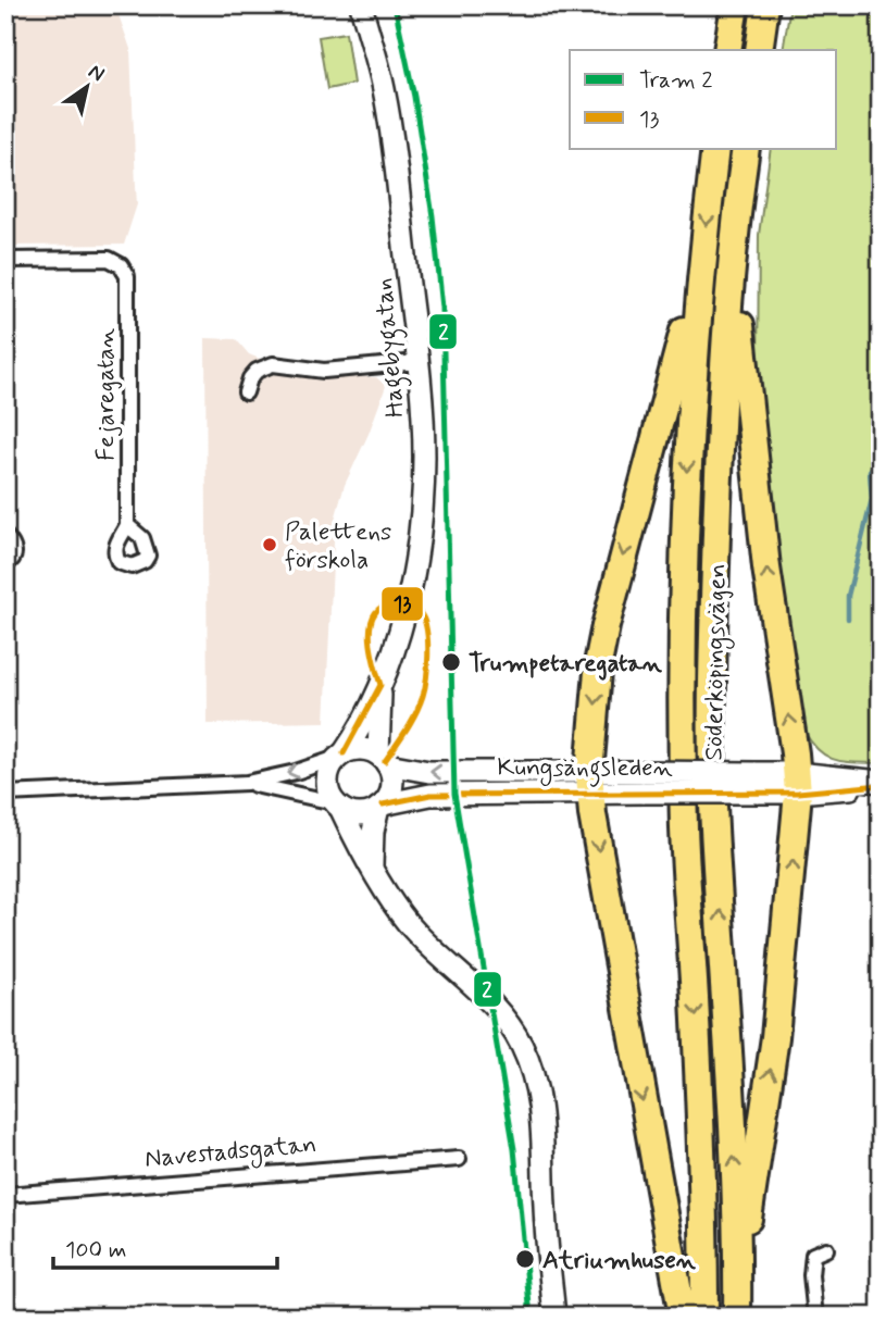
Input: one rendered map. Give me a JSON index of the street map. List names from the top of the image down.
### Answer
{
  "streets": {
    "highway": ["Söderköpingsvägen"],
    "street": [
      "Hagebygatan",
      "Fejaregatan",
      "Kungsängsleden",
      "Navestadsgatan"
    ]
  },
  "crossings": [
    ["Hagebygatan", "Kungsängsleden"]
  ],
  "places": ["Palettens förskola", "Trumpetaregatan", "Atriumhusen"],
  "lines": ["tram line 2", "transit line 13"],
  "legend": ["Tram 2", "13"],
  "scale_bar": "100 m",
  "north": "top right"
}
